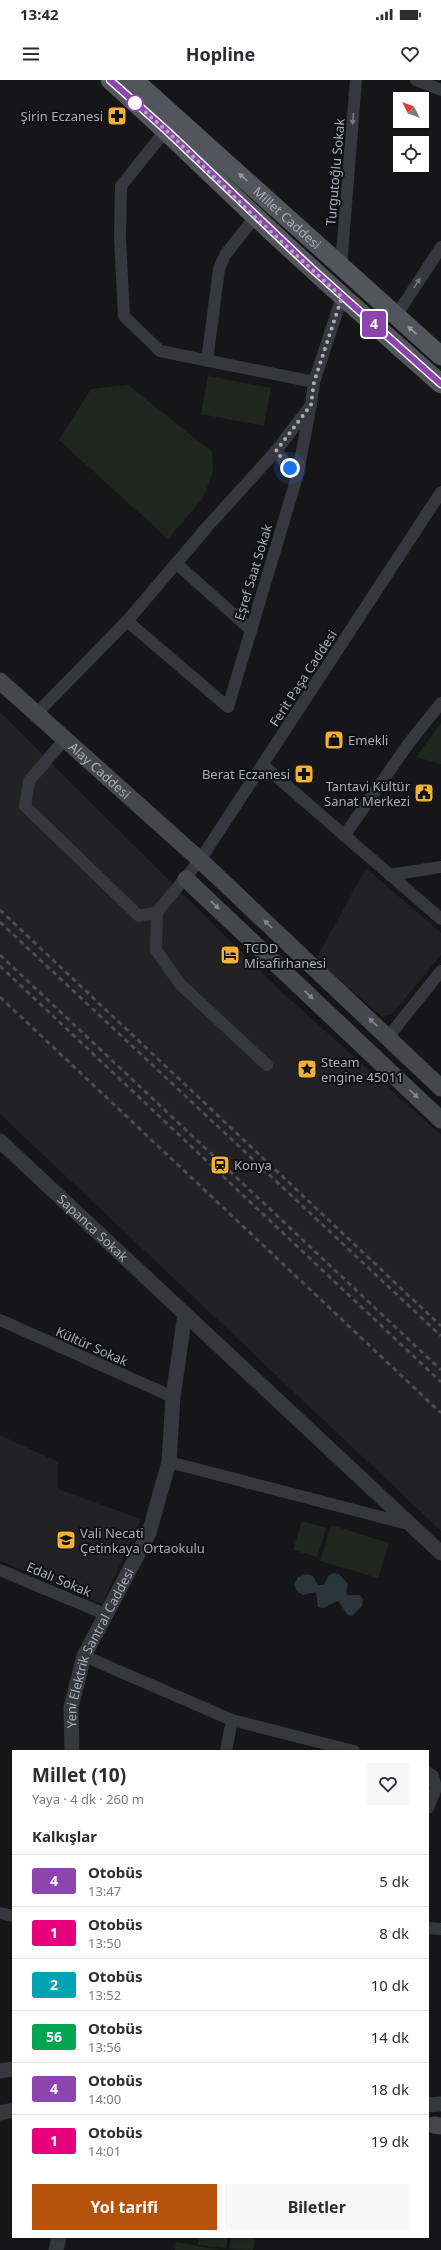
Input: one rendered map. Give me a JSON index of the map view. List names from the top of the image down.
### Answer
{
  "streets": {
    "main road": ["Millet Caddesi", "Alay Caddesi"],
    "street": [
      "Turgutoğlu Sokak",
      "Eşref Saat Sokak",
      "Ferit Paşa Caddesi",
      "Sapanca Sokak",
      "Kültür Sokak",
      "Edalı Sokak",
      "Yeni Elektrik Santral Caddesi"
    ]
  },
  "crossings": [
    ["Turgutoğlu Sokak", "Millet Caddesi"],
    ["Millet Caddesi", "Eşref Saat Sokak"],
    ["Ferit Paşa Caddesi", "Alay Caddesi"],
    ["Sapanca Sokak", "Yeni Elektrik Santral Caddesi"],
    ["Kültür Sokak", "Yeni Elektrik Santral Caddesi"],
    ["Edalı Sokak", "Yeni Elektrik Santral Caddesi"]
  ],
  "one_way": ["Turgutoğlu Sokak"],
  "places": {
    "pharmacy": ["Şirin Eczanesi", "Berat Eczanesi"],
    "shop": ["Emekli"],
    "public building": ["Tantavi Kültür Sanat Merkezi"],
    "hotel": ["TCDD Misafirhanesi"],
    "place": ["Steam engine 45011"],
    "station": ["Konya"],
    "school or university": ["Vali Necati Çetinkaya Ortaokulu"]
  },
  "lines": ["bus line 4"],
  "north": "top left",
  "page": {
    "status": "13:42",
    "header": "Hopline",
    "on_map": "4",
    "heading": [
      ["Millet (10)", "Yaya · 4 dk · 260 m"],
      "Kalkışlar"
    ],
    "list": [
      {
        "mark": "4",
        "name": "Otobüs",
        "note": "13:47",
        "value": "5 dk"
      },
      {
        "mark": "1",
        "name": "Otobüs",
        "note": "13:50",
        "value": "8 dk"
      },
      {
        "mark": "2",
        "name": "Otobüs",
        "note": "13:52",
        "value": "10 dk"
      },
      {
        "mark": "56",
        "name": "Otobüs",
        "note": "13:56",
        "value": "14 dk"
      },
      {
        "mark": "4",
        "name": "Otobüs",
        "note": "14:00",
        "value": "18 dk"
      },
      {
        "mark": "1",
        "name": "Otobüs",
        "note": "14:01",
        "value": "19 dk"
      }
    ],
    "buttons": ["Yol tarifi", "Biletler"]
  }
}
